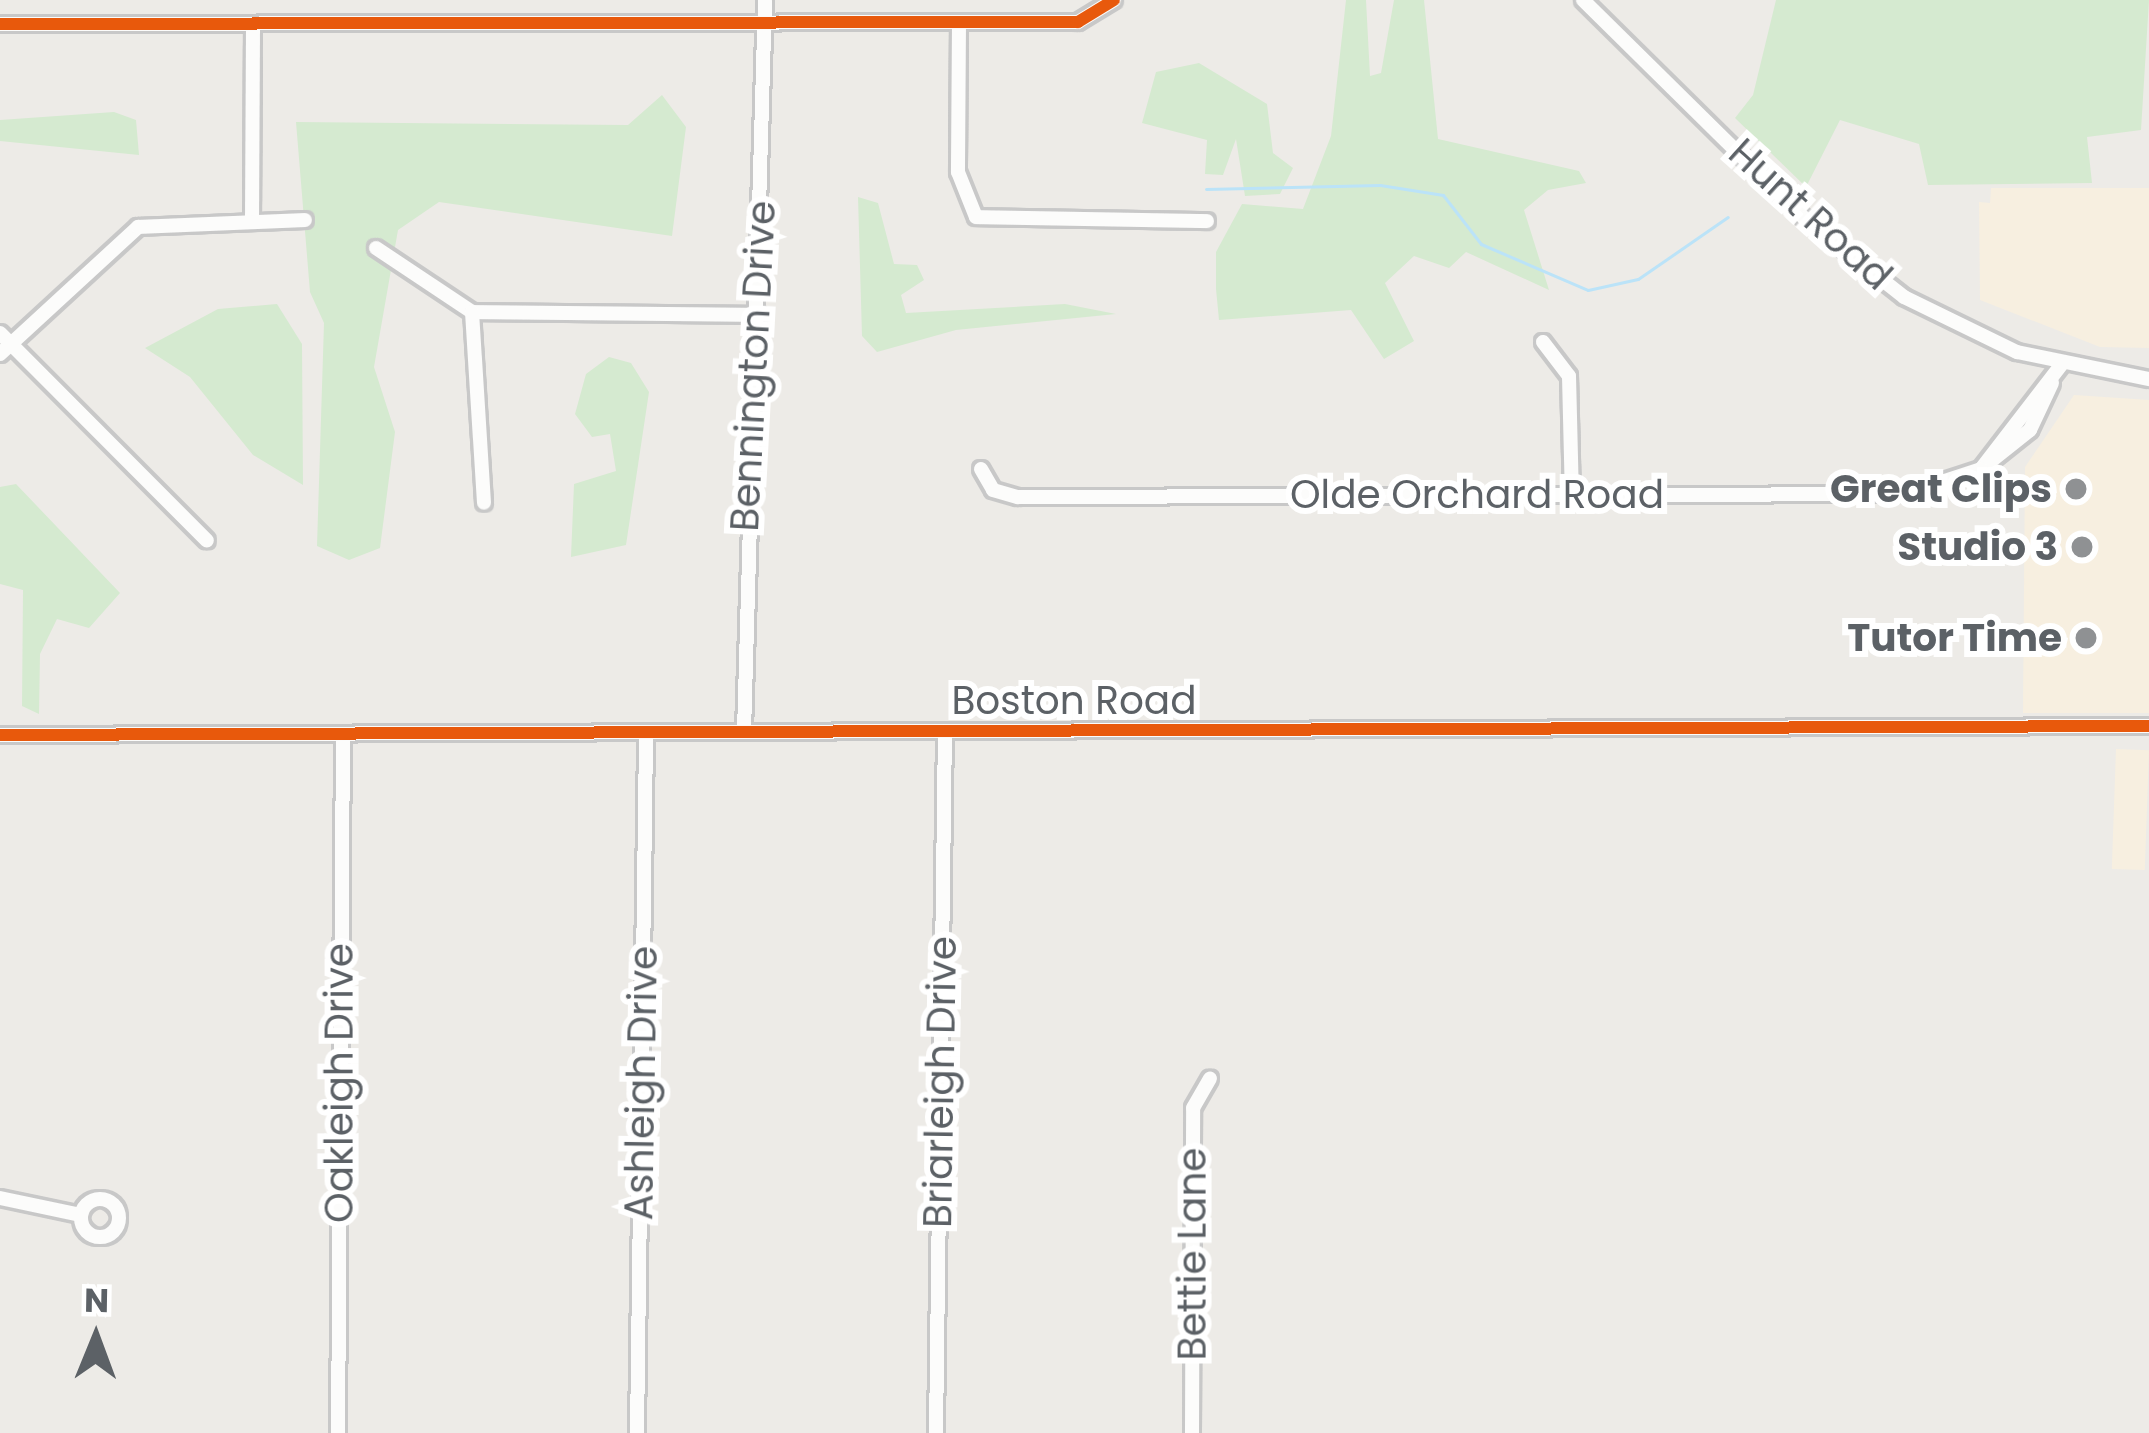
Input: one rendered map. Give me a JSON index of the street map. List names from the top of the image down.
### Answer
{
  "streets": {
    "street": [
      "Hunt Road",
      "Bennington Drive",
      "Olde Orchard Road",
      "Boston Road",
      "Briarleigh Drive",
      "Oakleigh Drive",
      "Ashleigh Drive",
      "Bettie Lane"
    ]
  },
  "crossings": [
    ["Hunt Road", "Olde Orchard Road"],
    ["Bennington Drive", "Boston Road"],
    ["Boston Road", "Briarleigh Drive"],
    ["Boston Road", "Oakleigh Drive"],
    ["Boston Road", "Ashleigh Drive"]
  ],
  "places": ["Great Clips", "Studio 3", "Tutor Time"],
  "north": "top"
}
